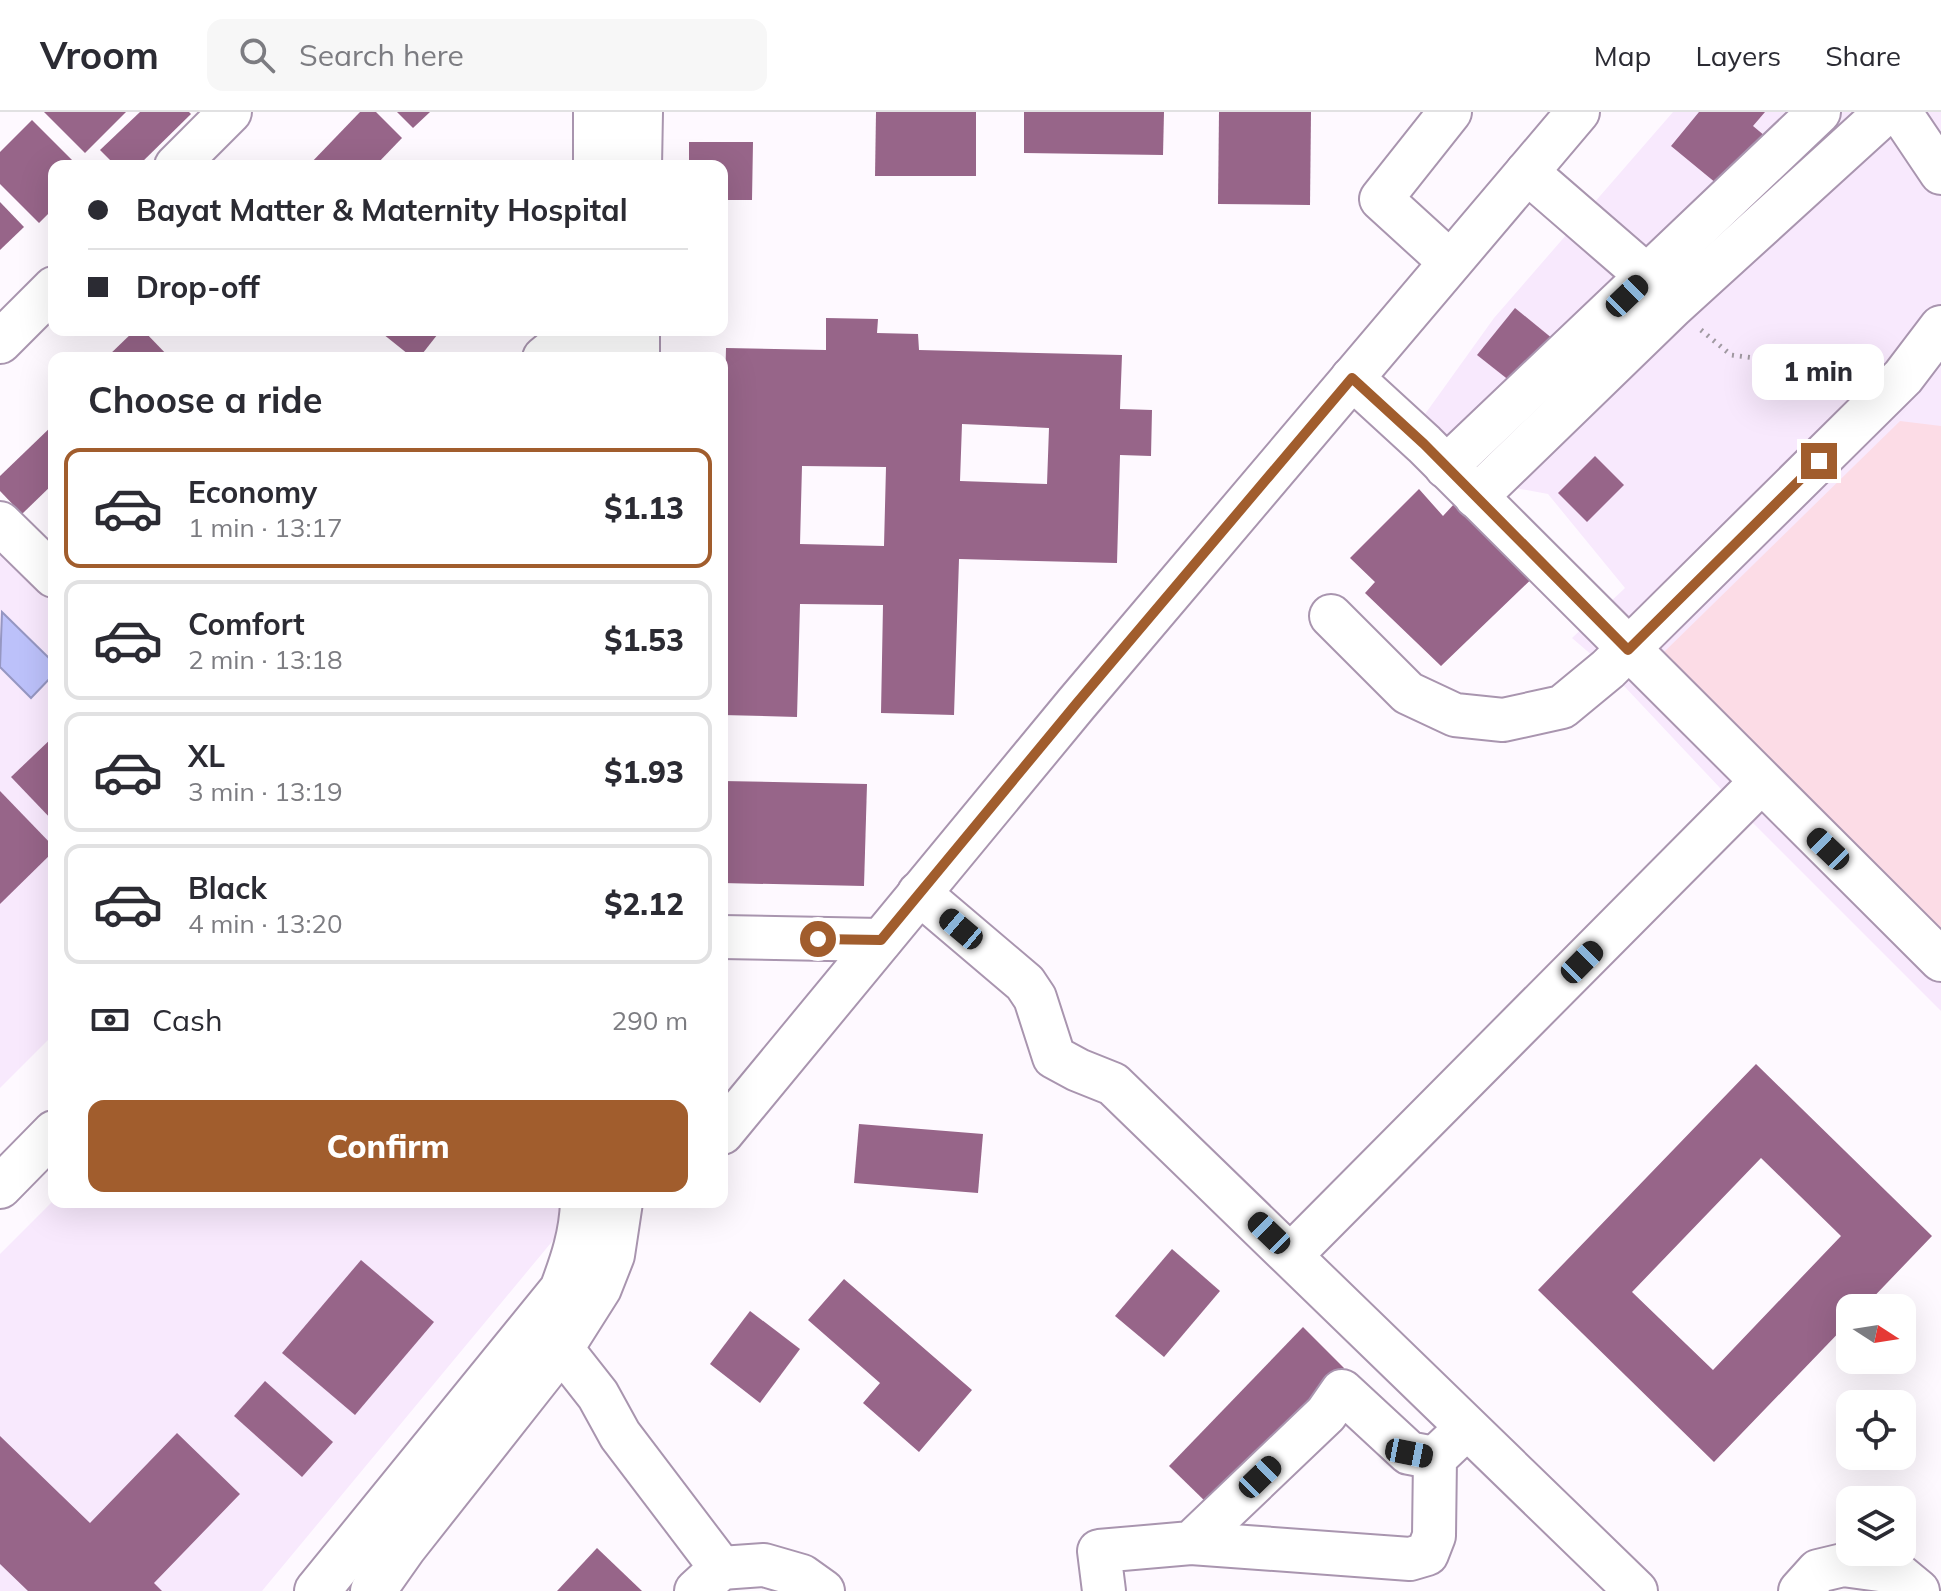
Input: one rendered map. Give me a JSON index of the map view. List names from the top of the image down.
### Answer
{
  "north": "right",
  "page": {
    "header": "Vroom",
    "search": "Search here",
    "nav": ["Map", "Layers", "Share"],
    "banner": ["Bayat Matter & Maternity Hospital", "Drop-off"],
    "bubble": "1 min",
    "heading": "Choose a ride",
    "list": [
      {
        "name": "Economy",
        "note": "1 min · 13:17",
        "value": "$1.13"
      },
      {
        "name": "Comfort",
        "note": "2 min · 13:18",
        "value": "$1.53"
      },
      {
        "name": "XL",
        "note": "3 min · 13:19",
        "value": "$1.93"
      },
      {
        "name": "Black",
        "note": "4 min · 13:20",
        "value": "$2.12"
      }
    ],
    "pay": ["Cash", "290 m"],
    "buttons": "Confirm"
  }
}
